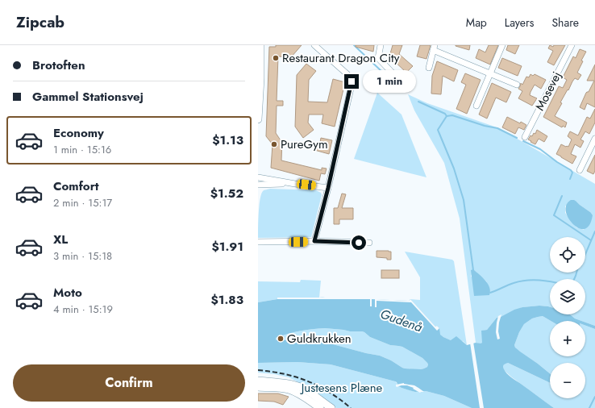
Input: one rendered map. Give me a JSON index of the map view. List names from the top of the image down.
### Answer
{
  "streets": {
    "street": ["Mosevej"]
  },
  "water": ["Gudenå"],
  "parks": ["Justesens Plæne"],
  "places": ["Restaurant Dragon City", "PureGym", "Guldkrukken"],
  "page": {
    "header": "Zipcab",
    "nav": ["Map", "Layers", "Share"],
    "banner": ["Brotoften", "Gammel Stationsvej"],
    "bubble": "1 min",
    "list": [
      {
        "name": "Economy",
        "note": "1 min · 15:16",
        "value": "$1.13"
      },
      {
        "name": "Comfort",
        "note": "2 min · 15:17",
        "value": "$1.52"
      },
      {
        "name": "XL",
        "note": "3 min · 15:18",
        "value": "$1.91"
      },
      {
        "name": "Moto",
        "note": "4 min · 15:19",
        "value": "$1.83"
      }
    ],
    "map_buttons": ["+", "−"],
    "buttons": "Confirm"
  }
}
